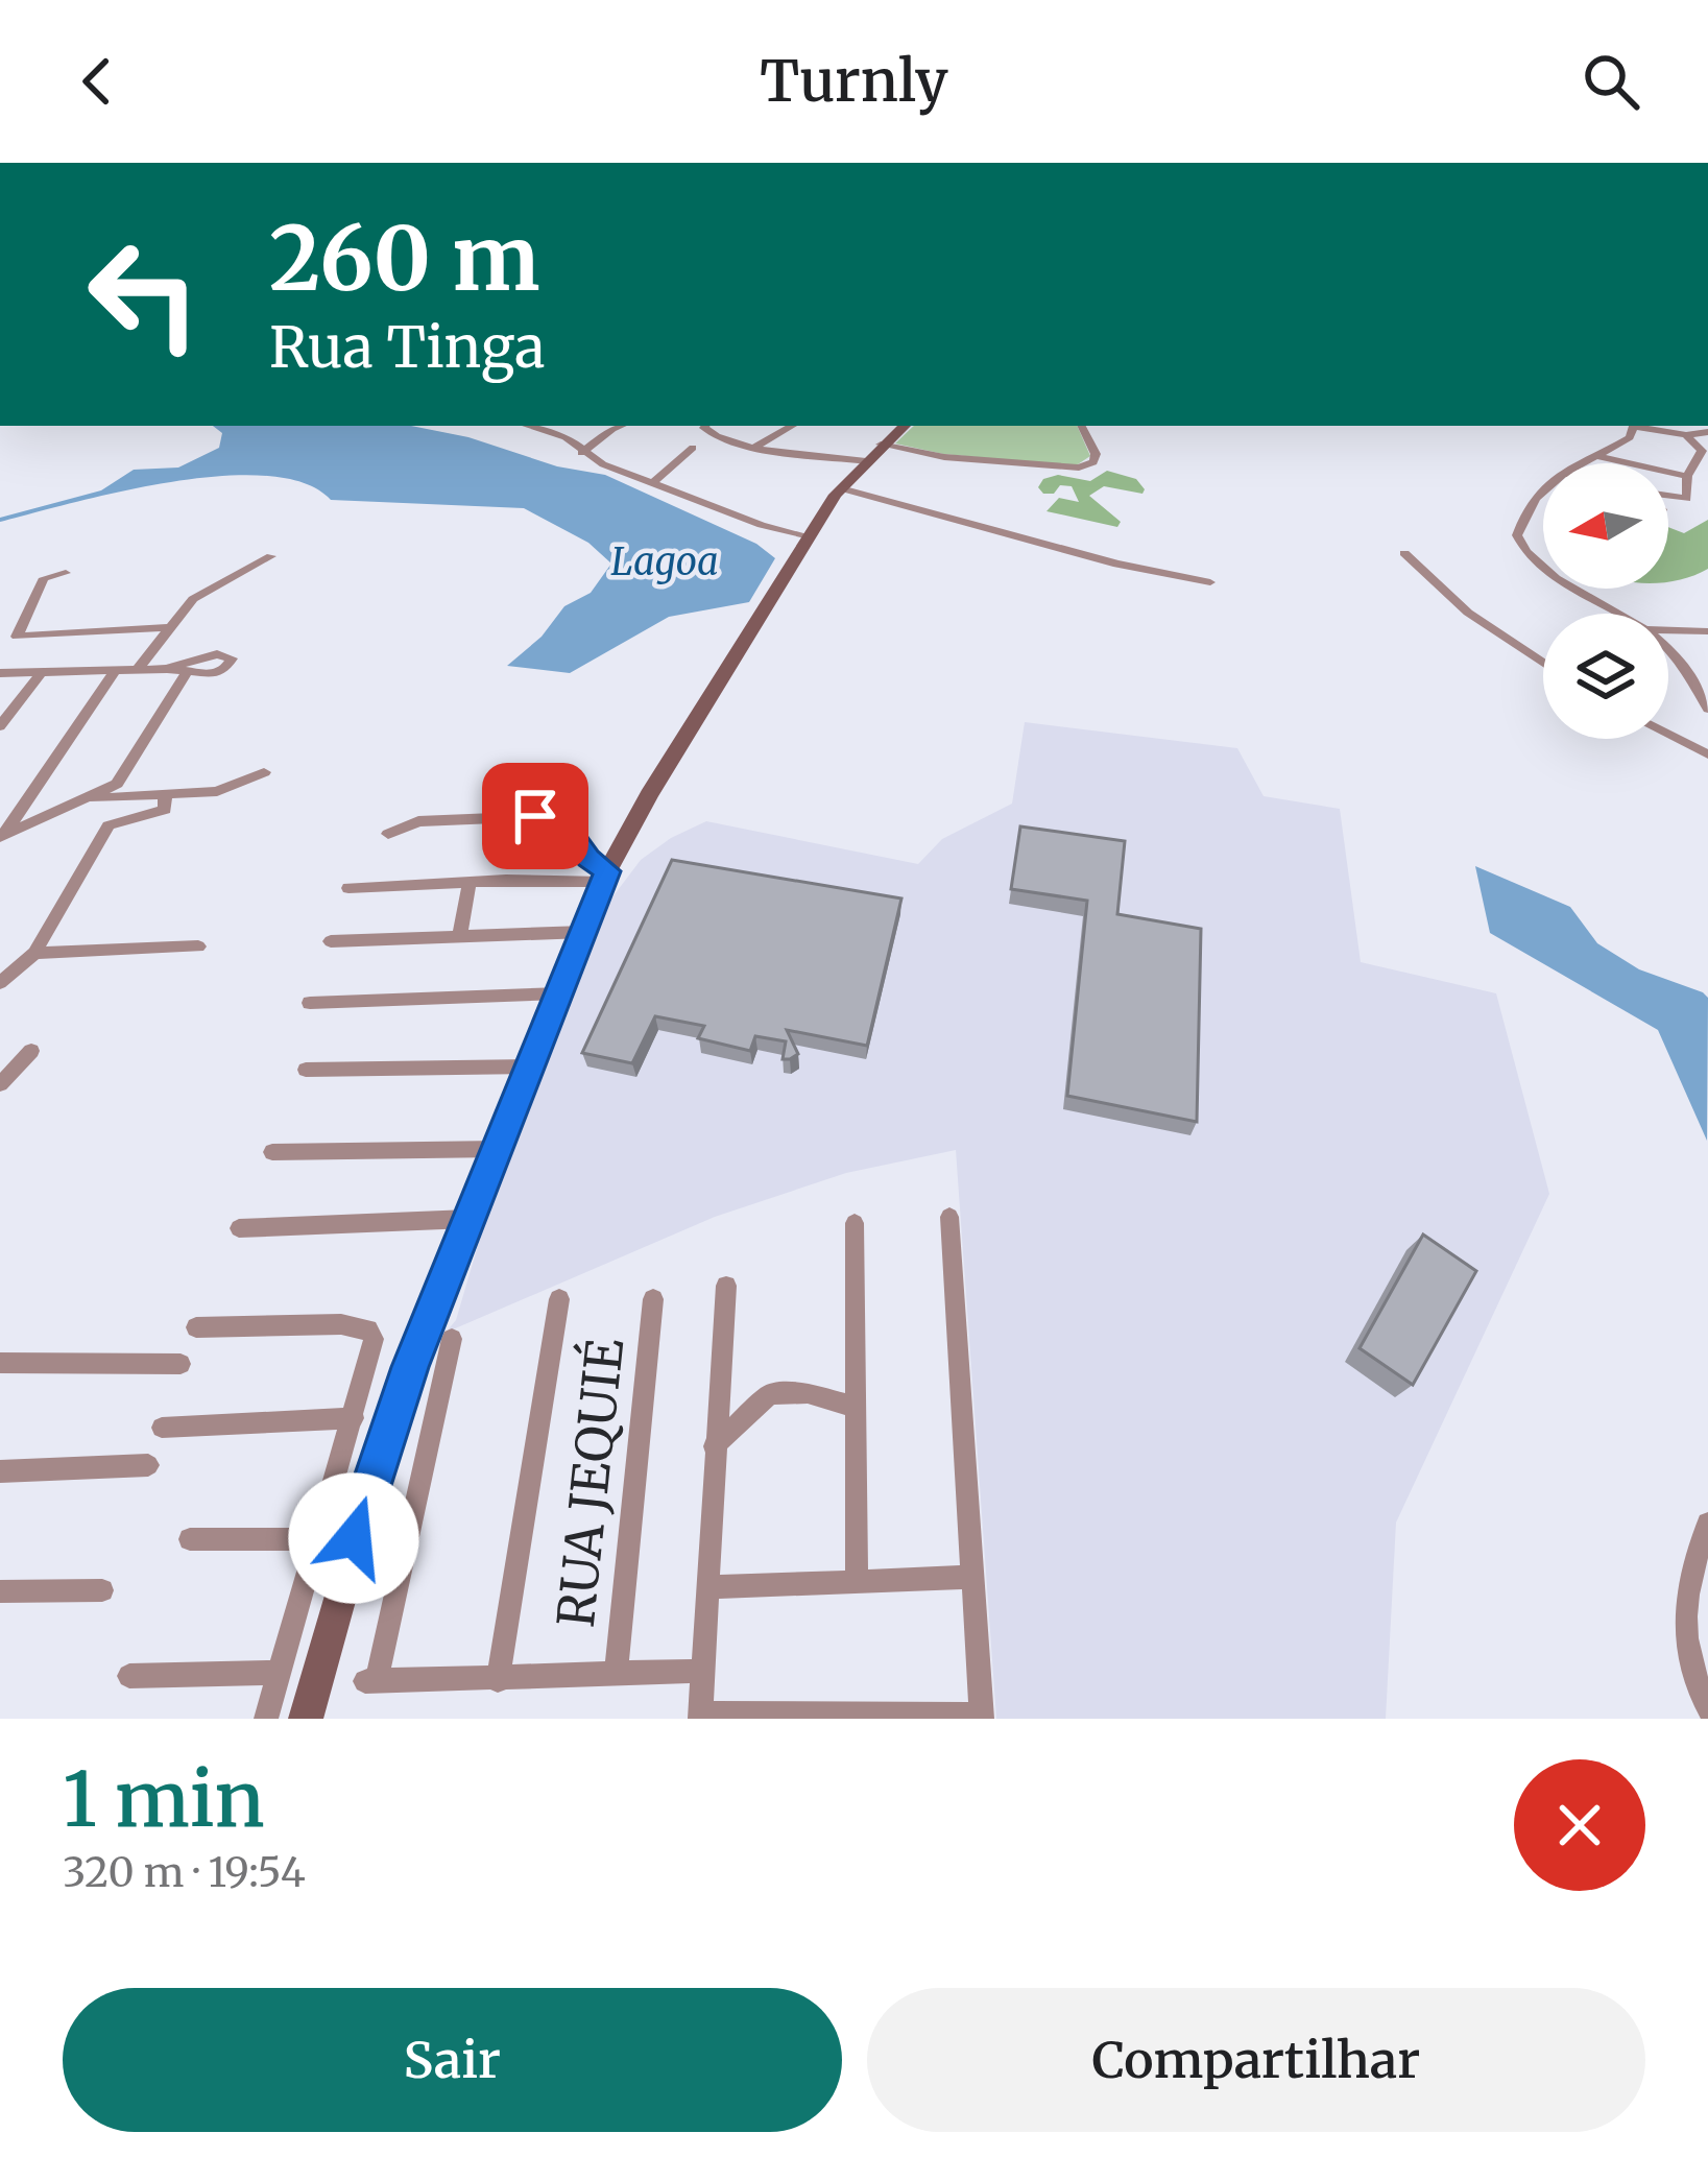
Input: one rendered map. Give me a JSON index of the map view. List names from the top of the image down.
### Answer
{
  "streets": {
    "street": ["RUA JEQUIÉ"]
  },
  "water": ["Lagoa"],
  "north": "left",
  "page": {
    "header": "Turnly",
    "turn": ["260 m", "Rua Tinga"],
    "heading": ["1 min", "320 m · 19:54"],
    "buttons": ["Sair", "Compartilhar"]
  }
}
